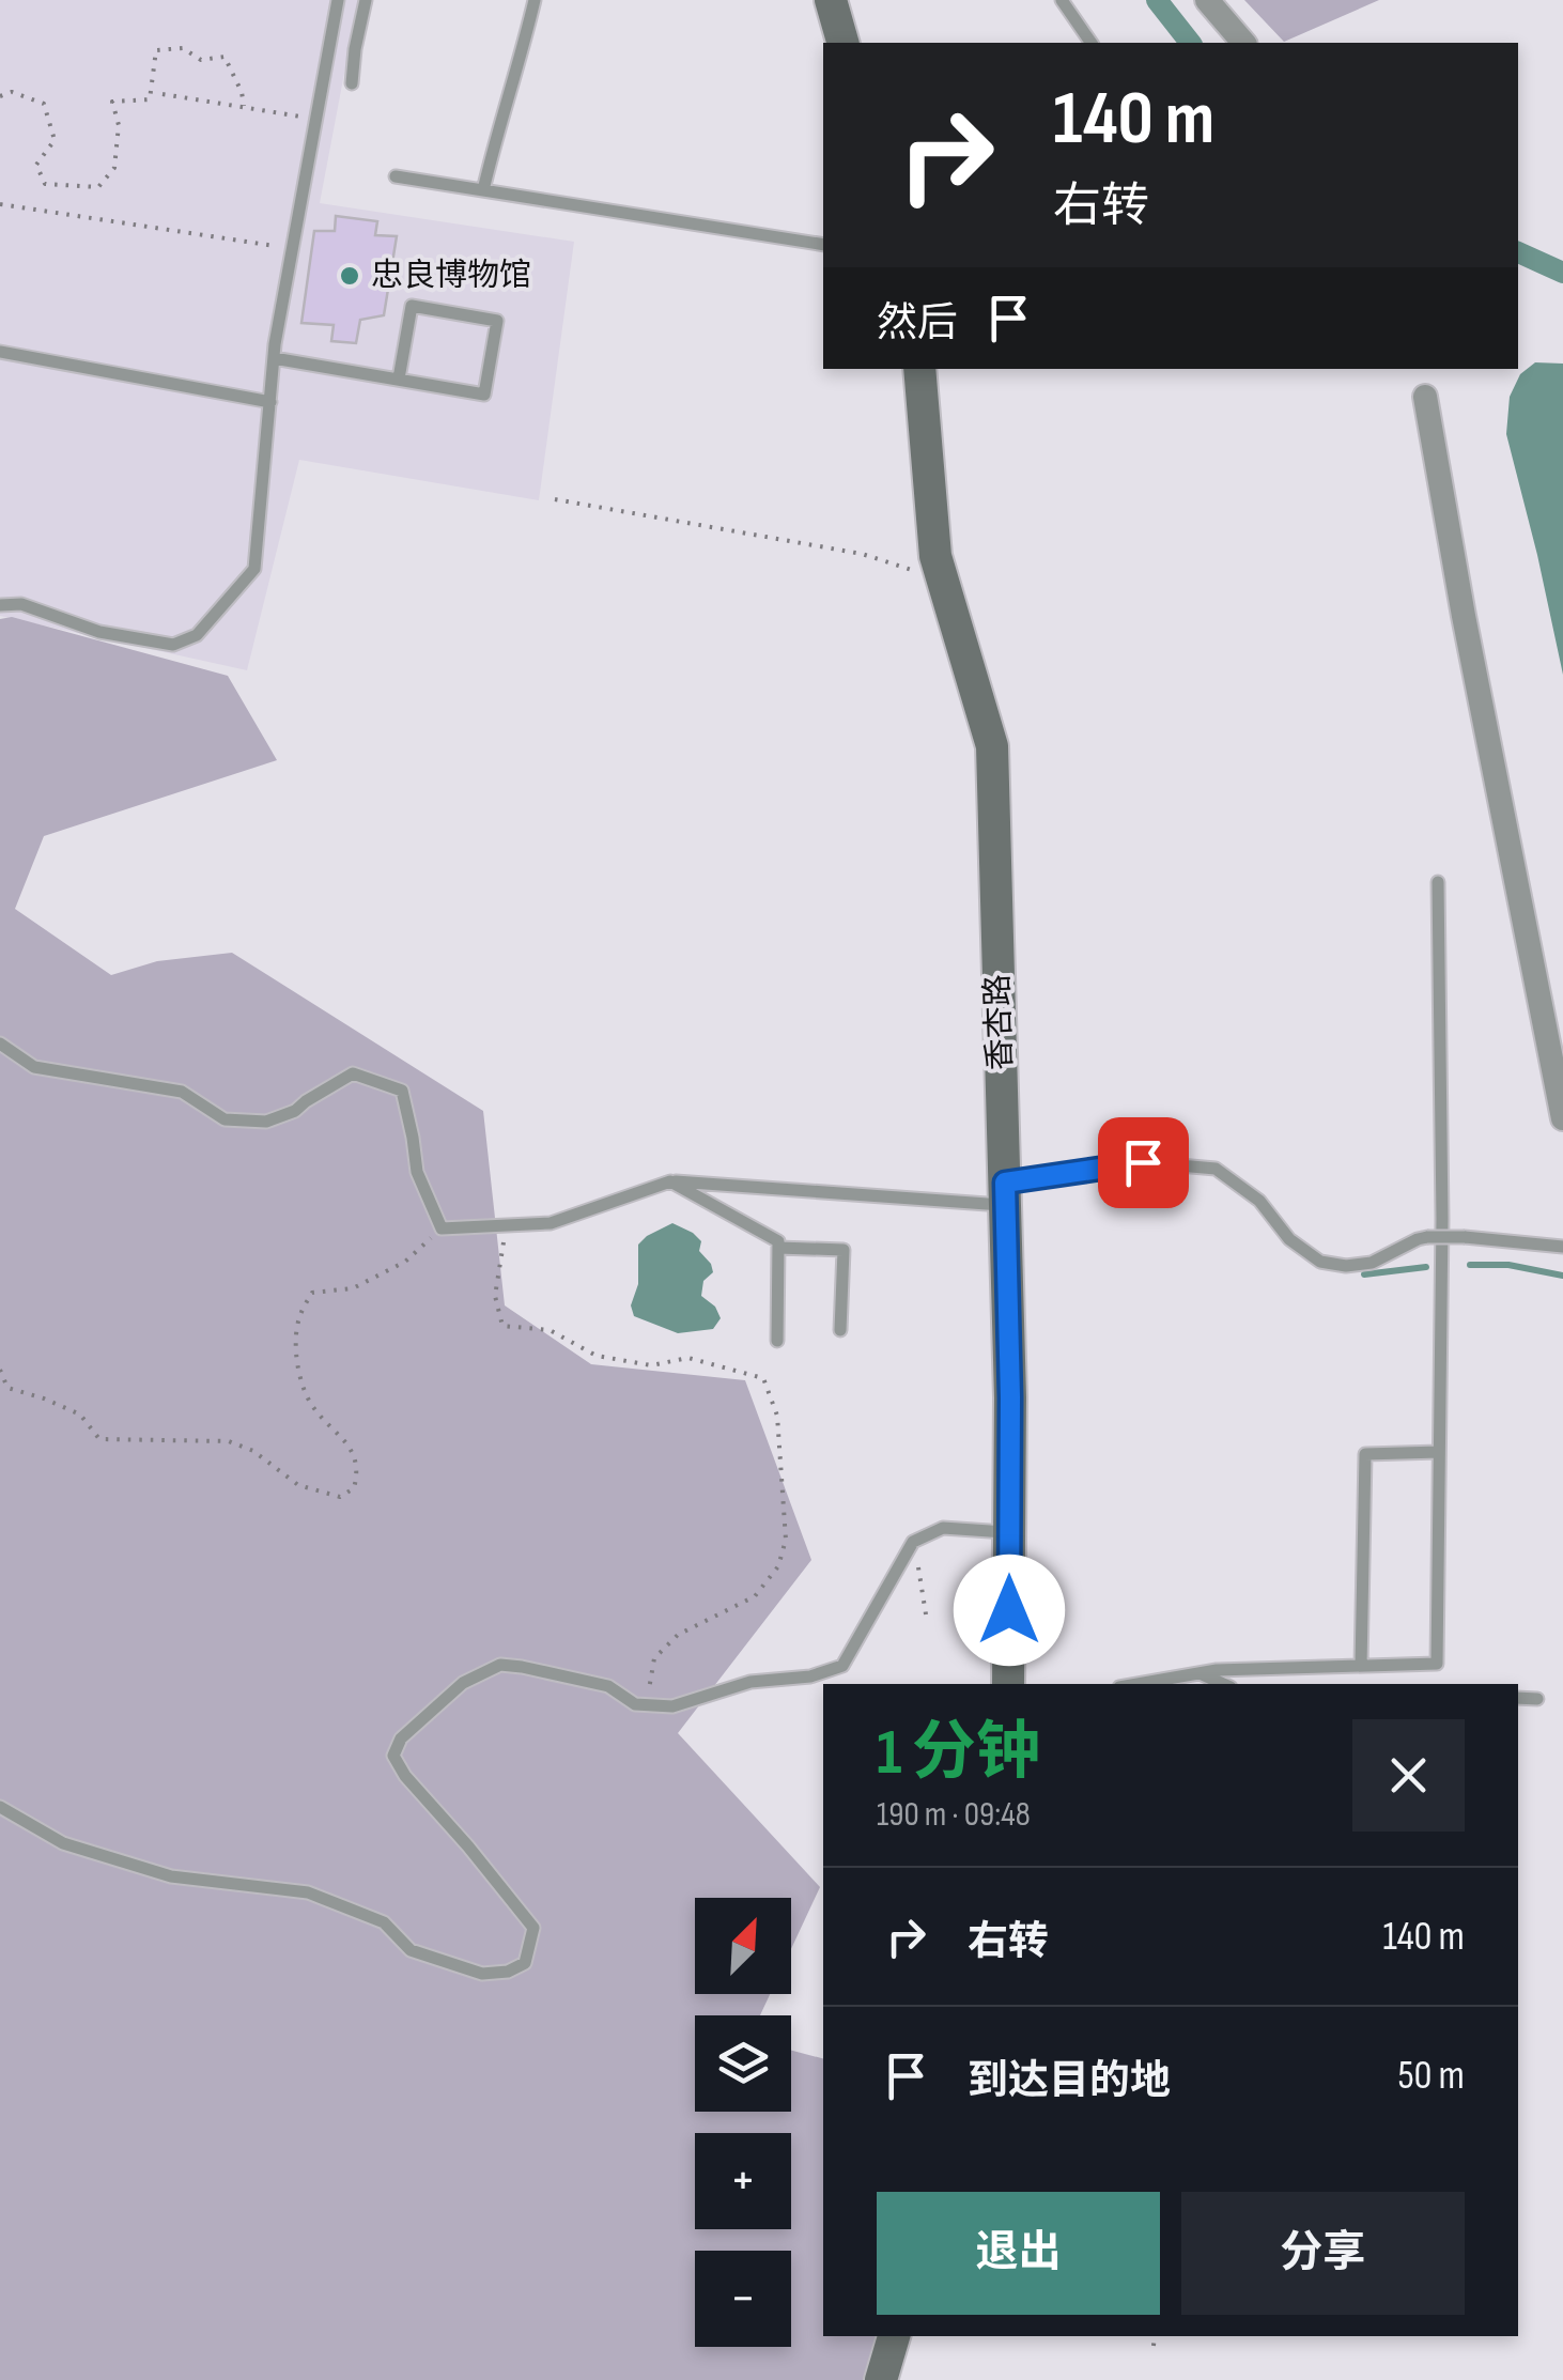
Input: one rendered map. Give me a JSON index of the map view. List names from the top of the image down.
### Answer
{
  "streets": {
    "street": ["香杏路"]
  },
  "places": ["忠良博物馆"],
  "north": "top right",
  "page": {
    "turn": ["140 m", "右转"],
    "then": "然后",
    "heading": ["1 分钟", "190 m · 09:48"],
    "list": [
      {
        "name": "右转",
        "value": "140 m"
      },
      {
        "name": "到达目的地",
        "value": "50 m"
      }
    ],
    "map_buttons": ["+", "−"],
    "buttons": ["退出", "分享"]
  }
}
